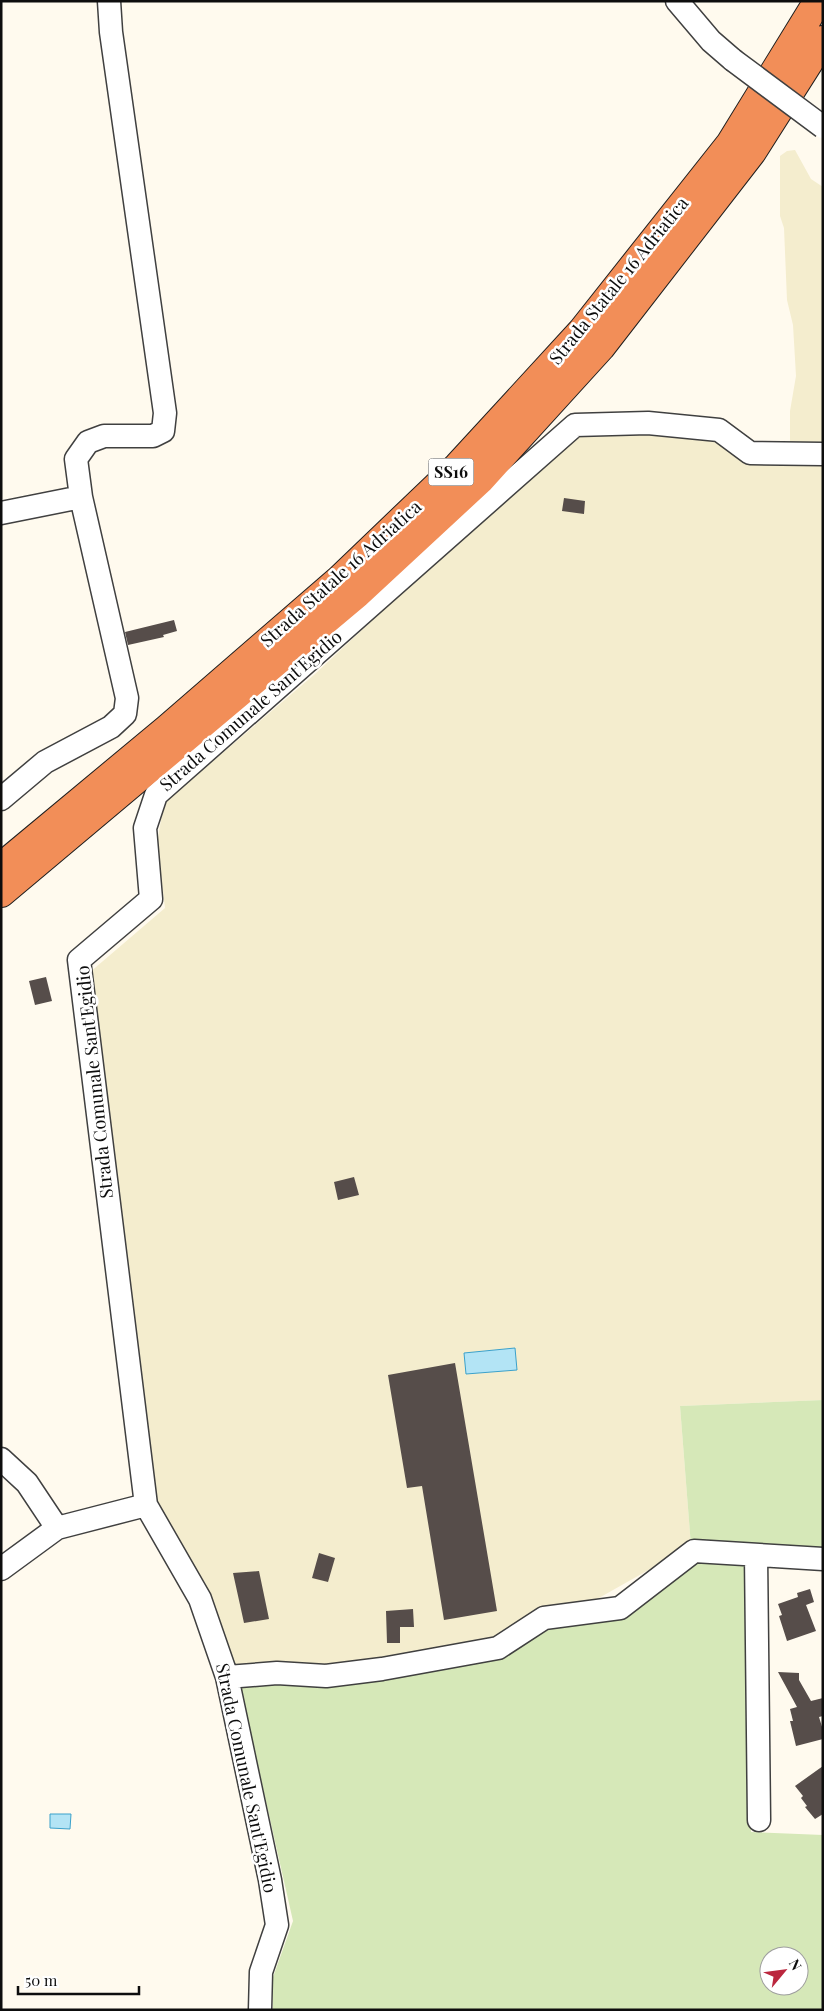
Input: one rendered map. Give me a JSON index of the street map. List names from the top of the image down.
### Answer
{
  "streets": {
    "highway": ["Strada Statale 16 Adriatica", "SS16"],
    "street": ["Strada Comunale Sant'Egidio"]
  },
  "scale_bar": "50 m",
  "north": "top right"
}
